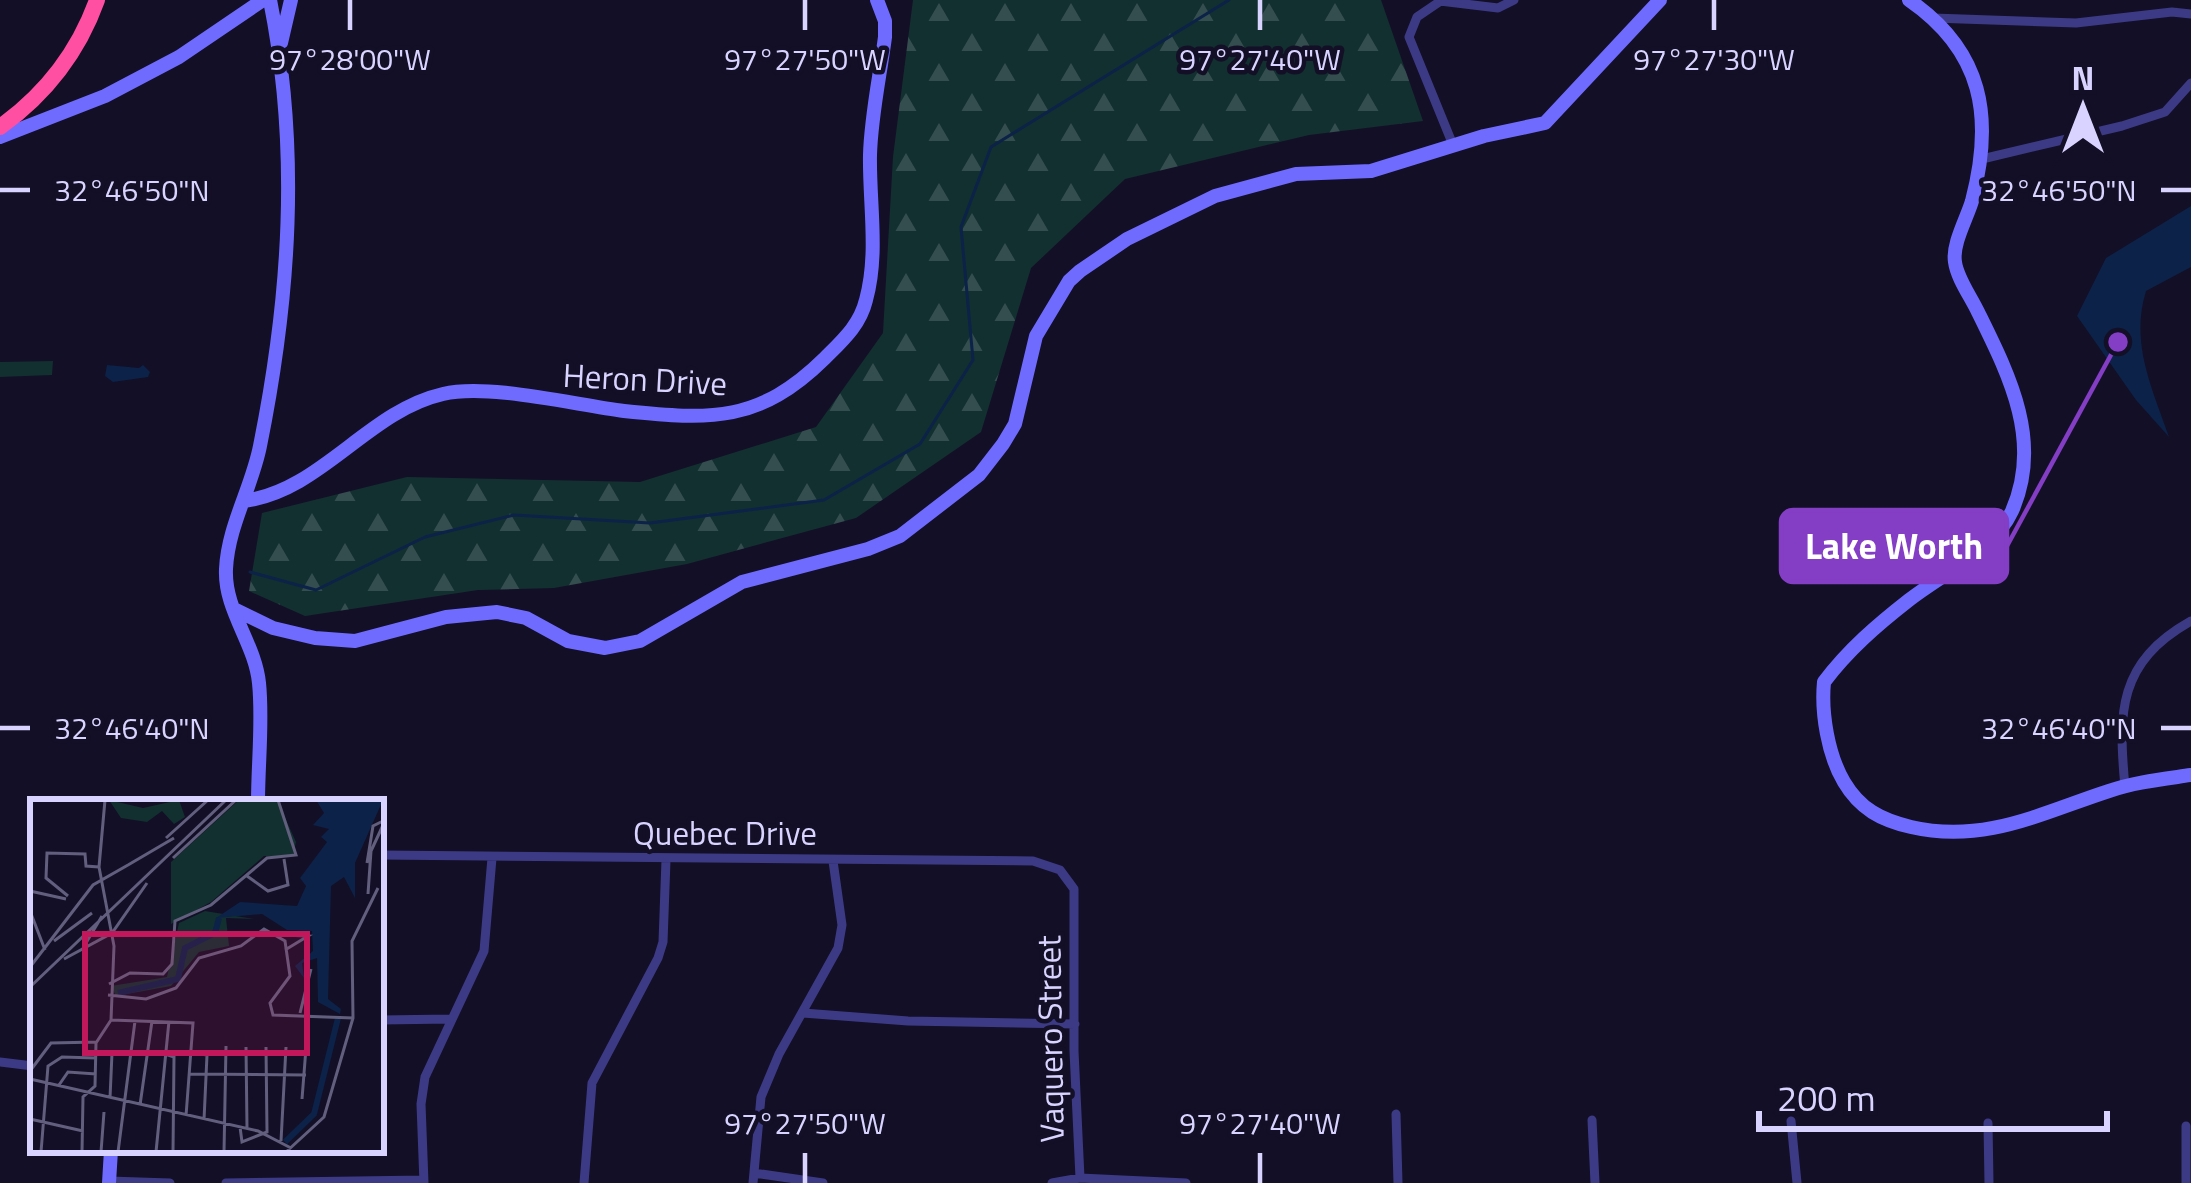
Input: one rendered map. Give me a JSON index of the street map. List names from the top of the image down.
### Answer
{
  "streets": {
    "street": ["Heron Drive", "Quebec Drive", "Vaquero Street"]
  },
  "crossings": [
    ["Quebec Drive", "Vaquero Street"]
  ],
  "places": ["Lake Worth"],
  "scale_bar": "200 m",
  "north": "top",
  "coordinates": [
    "97°28'00\"W",
    "97°27'50\"W",
    "97°27'40\"W",
    "97°27'30\"W",
    "32°46'50\"N",
    "32°46'40\"N"
  ]
}
